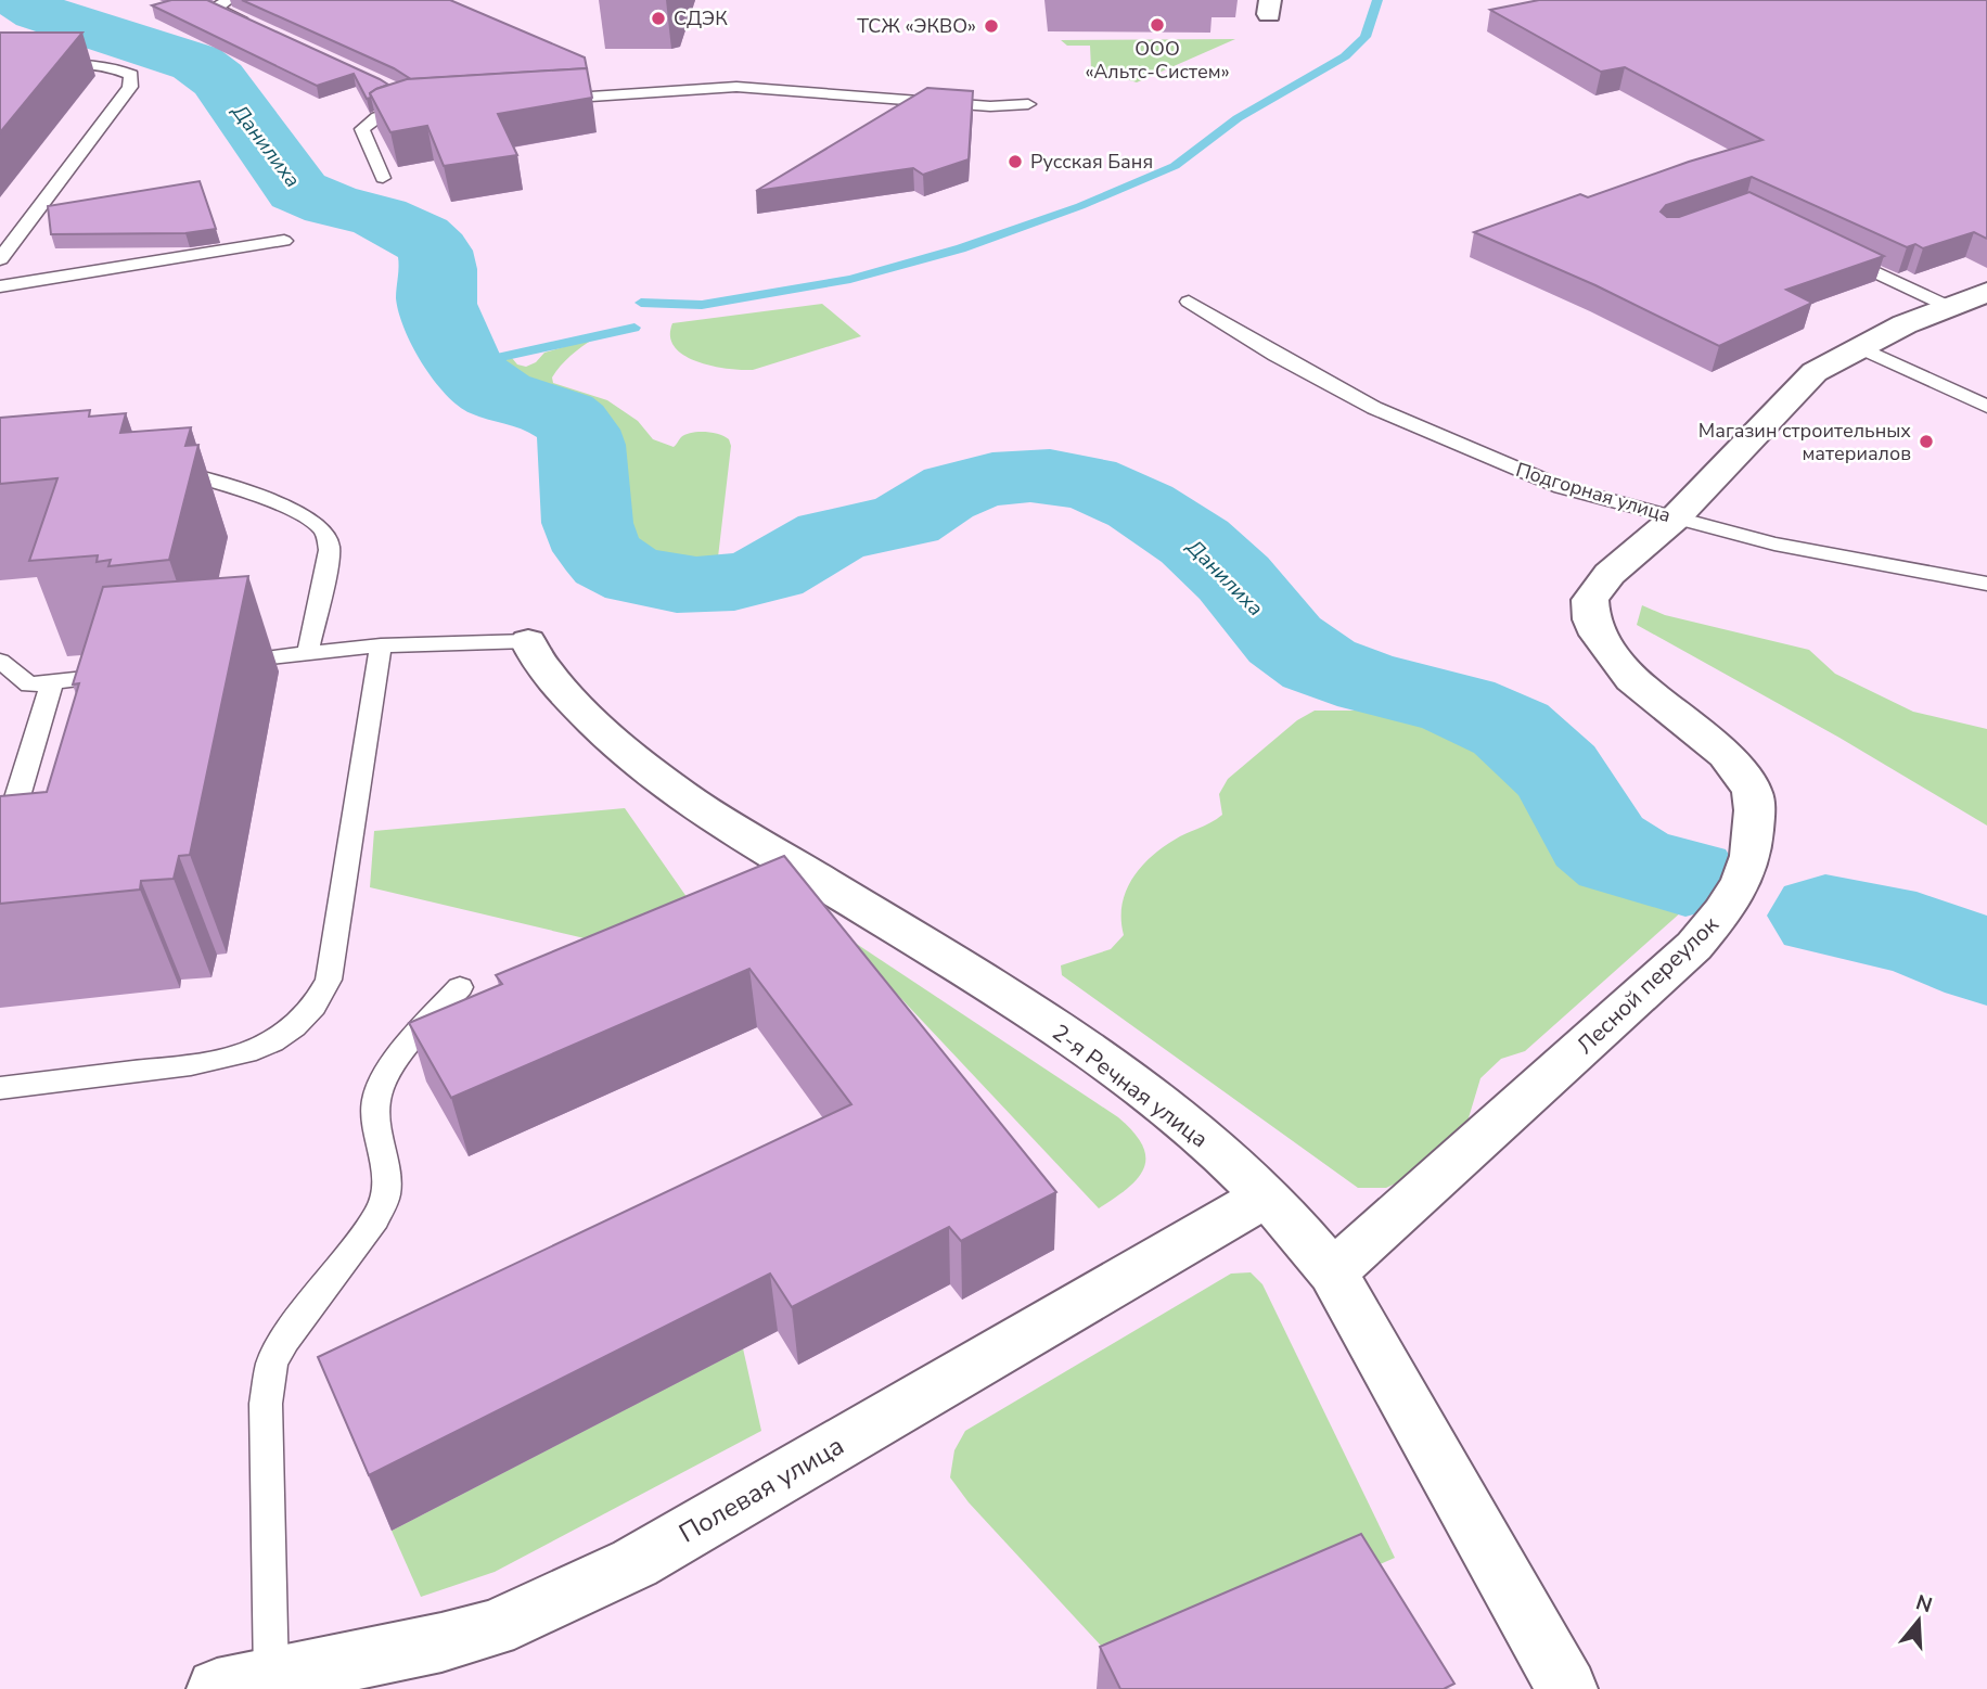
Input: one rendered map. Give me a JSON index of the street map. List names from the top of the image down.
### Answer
{
  "streets": {
    "street": ["Лесной переулок", "2-я Речная улица", "Полевая улица"],
    "lane": ["Подгорная улица"]
  },
  "crossings": [
    ["Подгорная улица", "Лесной переулок"],
    ["Лесной переулок", "2-я Речная улица"],
    ["2-я Речная улица", "Полевая улица"]
  ],
  "water": ["Данилиха"],
  "places": [
    "СДЭК",
    "ООО «Альтс-Систем»",
    "ТСЖ «ЭКВО»",
    "Русская Баня",
    "Магазин строительных материалов"
  ],
  "north": "top"
}
